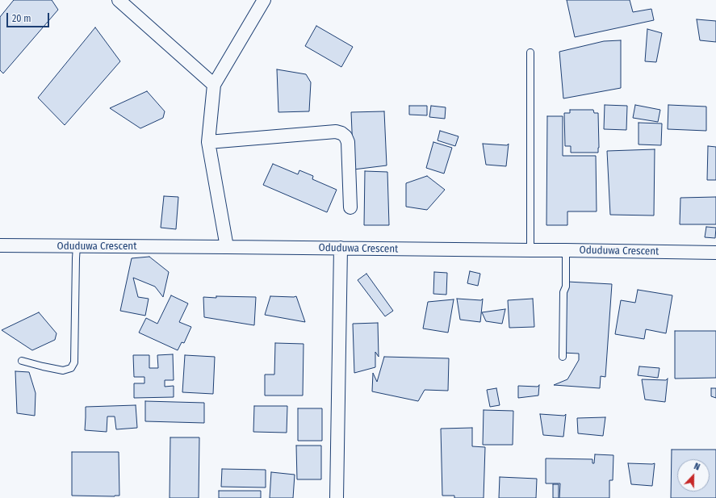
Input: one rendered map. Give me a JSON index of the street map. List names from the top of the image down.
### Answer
{
  "streets": {
    "street": ["Oduduwa Crescent"]
  },
  "scale_bar": "20 m",
  "north": "top"
}
